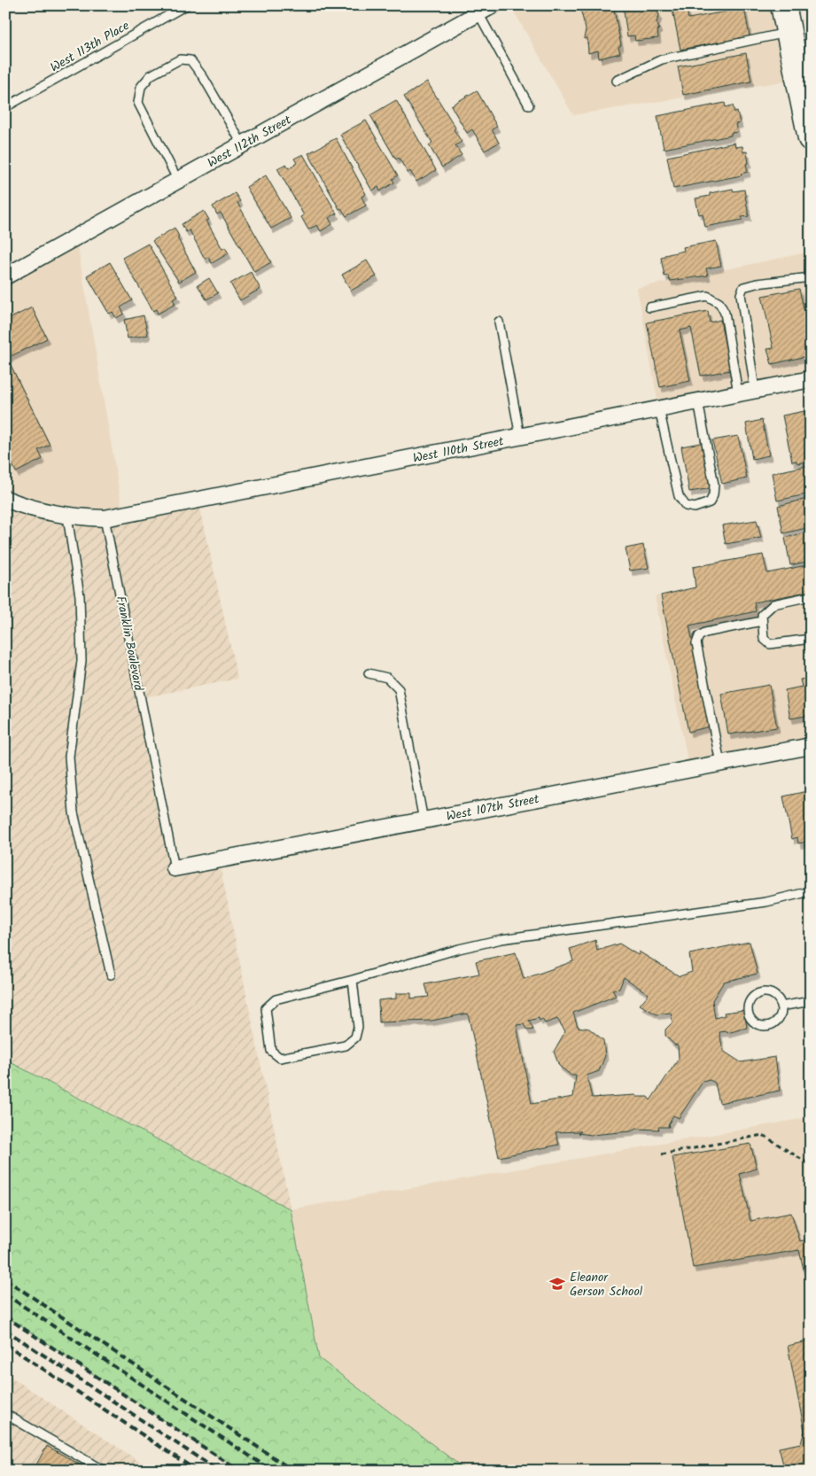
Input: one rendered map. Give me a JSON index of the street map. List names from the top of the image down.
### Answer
{
  "streets": {
    "street": ["West 112th Street", "West 110th Street", "West 107th Street"],
    "lane": ["West 113th Place", "Franklin Boulevard"]
  },
  "crossings": [
    ["West 110th Street", "Franklin Boulevard"],
    ["Franklin Boulevard", "West 107th Street"]
  ],
  "places": {
    "school or university": ["Eleanor Gerson School"]
  }
}
